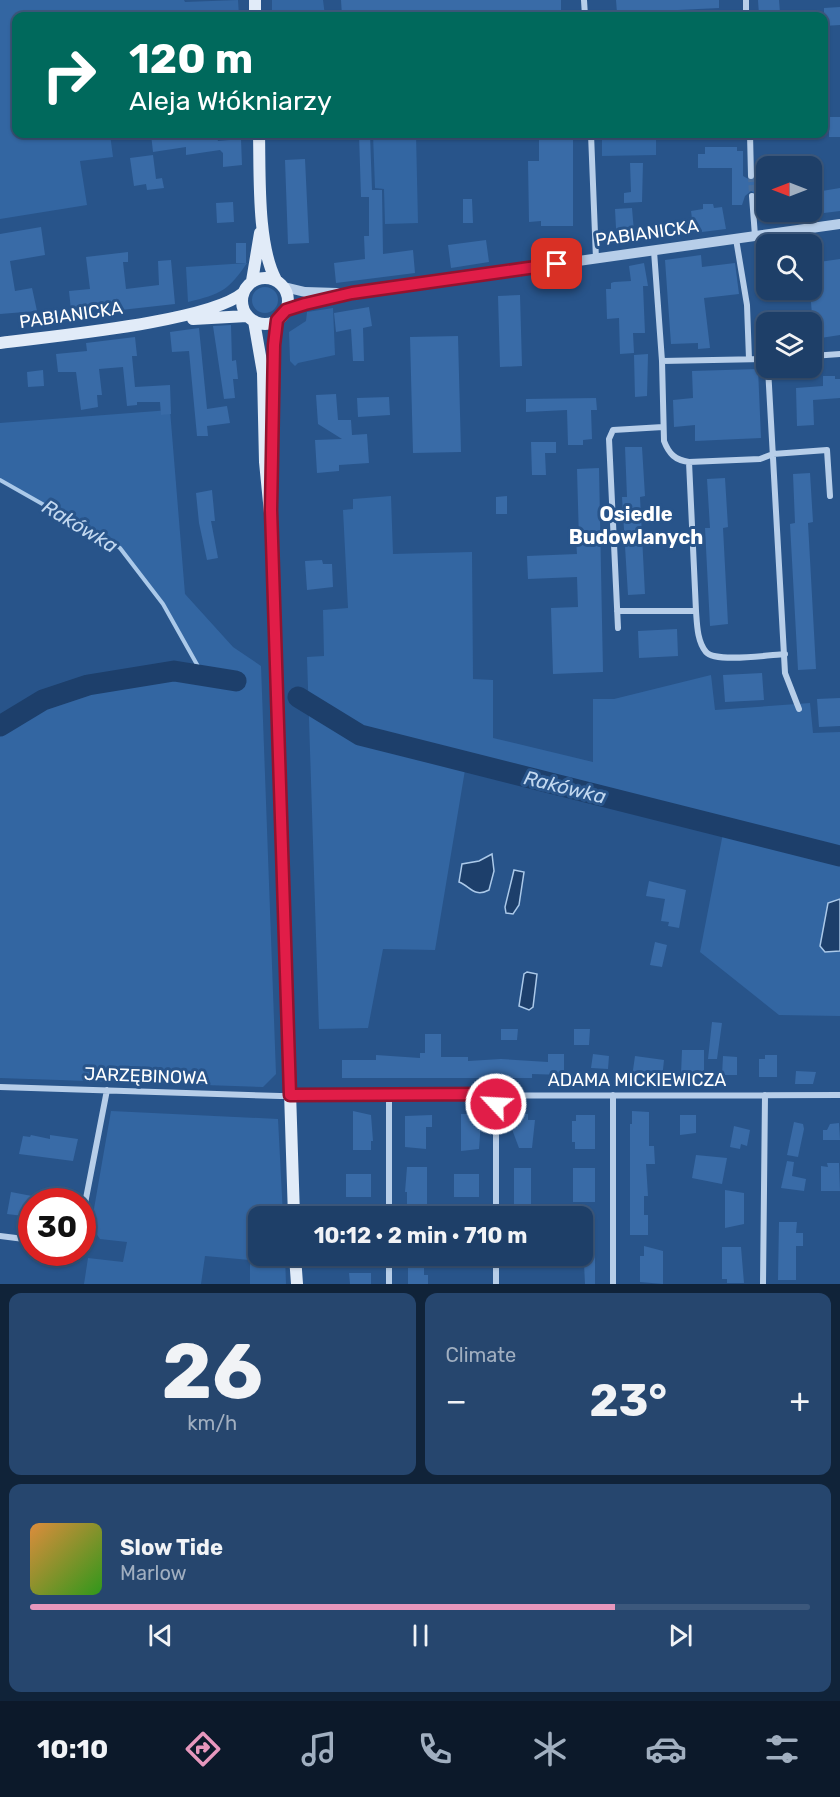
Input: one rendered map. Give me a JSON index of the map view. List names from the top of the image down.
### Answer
{
  "streets": {
    "main road": ["PABIANICKA"],
    "street": ["JARZĘBINOWA", "ADAMA MICKIEWICZA"]
  },
  "crossings": [
    ["JARZĘBINOWA", "ADAMA MICKIEWICZA"]
  ],
  "districts": ["Osiedle Budowlanych"],
  "water": ["Rakówka"],
  "north": "left",
  "page": {
    "turn": ["120 m", "Aleja Włókniarzy"],
    "limit": "30",
    "trip": "10:12 · 2 min · 710 m",
    "tile": [
      ["26", "km/h"],
      "Climate"
    ],
    "heat": ["−", "23°", "+"],
    "song": ["Slow Tide", "Marlow"],
    "tabs": "10:10"
  }
}
